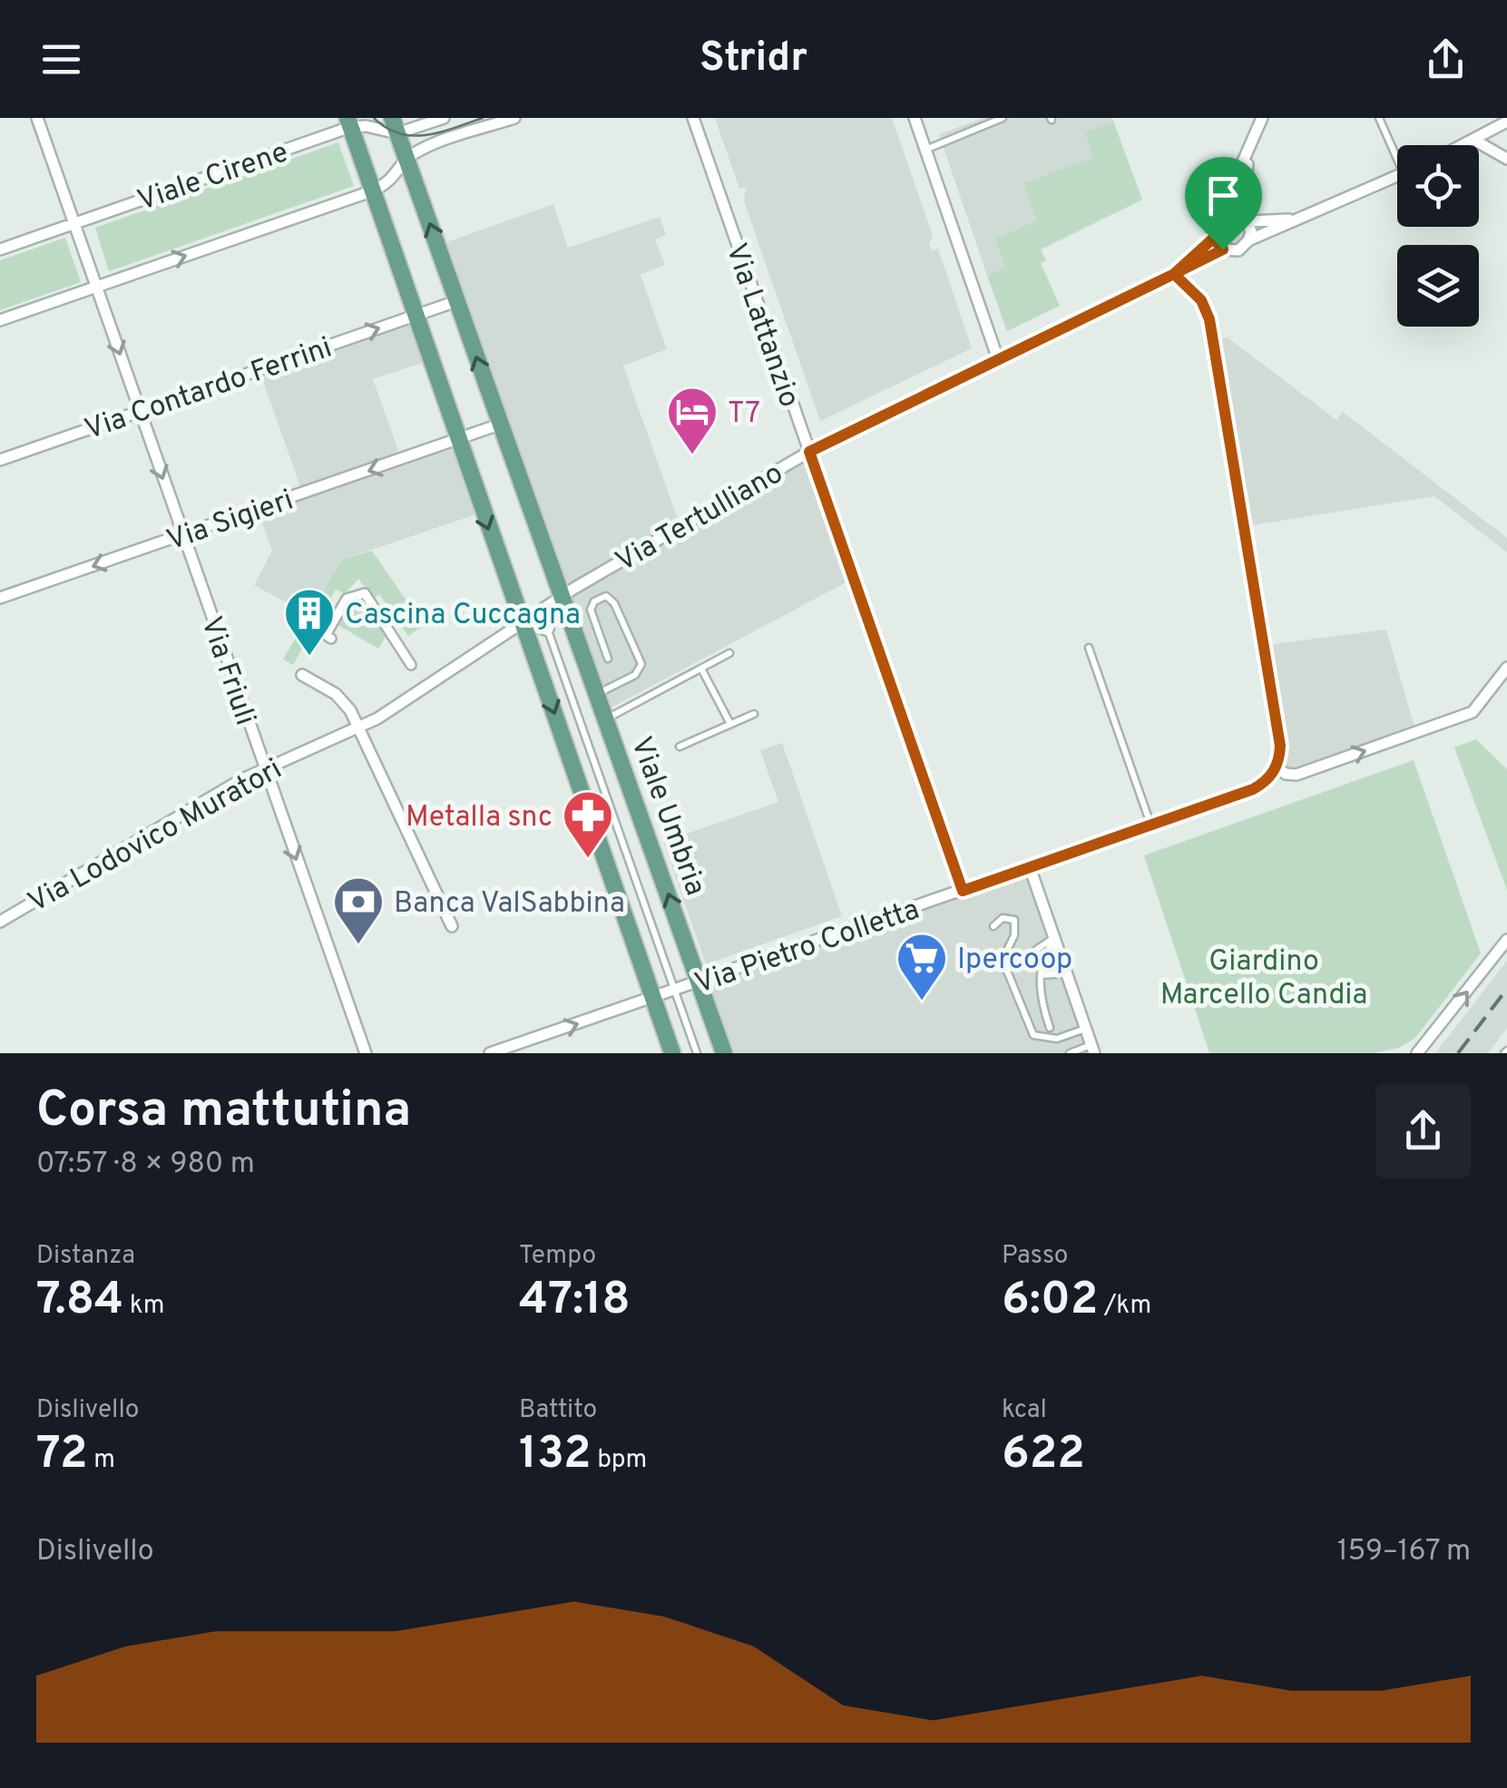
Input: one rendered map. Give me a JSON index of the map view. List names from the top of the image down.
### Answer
{
  "streets": {
    "main road": ["Viale Umbria"],
    "street": [
      "Viale Cirene",
      "Via Lattanzio",
      "Via Contardo Ferrini",
      "Via Tertulliano",
      "Via Sigieri",
      "Via Friuli",
      "Via Lodovico Muratori",
      "Via Pietro Colletta"
    ]
  },
  "crossings": [
    ["Via Lattanzio", "Via Tertulliano"],
    ["Via Lattanzio", "Via Pietro Colletta"],
    ["Via Contardo Ferrini", "Via Friuli"],
    ["Via Tertulliano", "Viale Umbria"],
    ["Via Tertulliano", "Via Lodovico Muratori"],
    ["Via Sigieri", "Via Friuli"],
    ["Via Friuli", "Via Lodovico Muratori"],
    ["Viale Umbria", "Via Pietro Colletta"]
  ],
  "one_way": ["Via Contardo Ferrini", "Via Sigieri", "Via Friuli"],
  "parks": ["Giardino Marcello Candia"],
  "places": {
    "hotel": ["T7"],
    "building": ["Cascina Cuccagna"],
    "pharmacy": ["Metalla snc"],
    "bank": ["Banca ValSabbina"],
    "supermarket": ["Ipercoop"]
  },
  "page": {
    "header": "Stridr",
    "heading": ["Corsa mattutina", "07:57 · 8 × 980 m"],
    "stats": [
      ["Distanza", "7.84 km"],
      ["Tempo", "47:18"],
      ["Passo", "6:02 /km"],
      ["Dislivello", "72 m"],
      ["Battito", "132 bpm"],
      ["kcal", "622"]
    ],
    "chart": ["Dislivello", "159–167 m"]
  }
}
